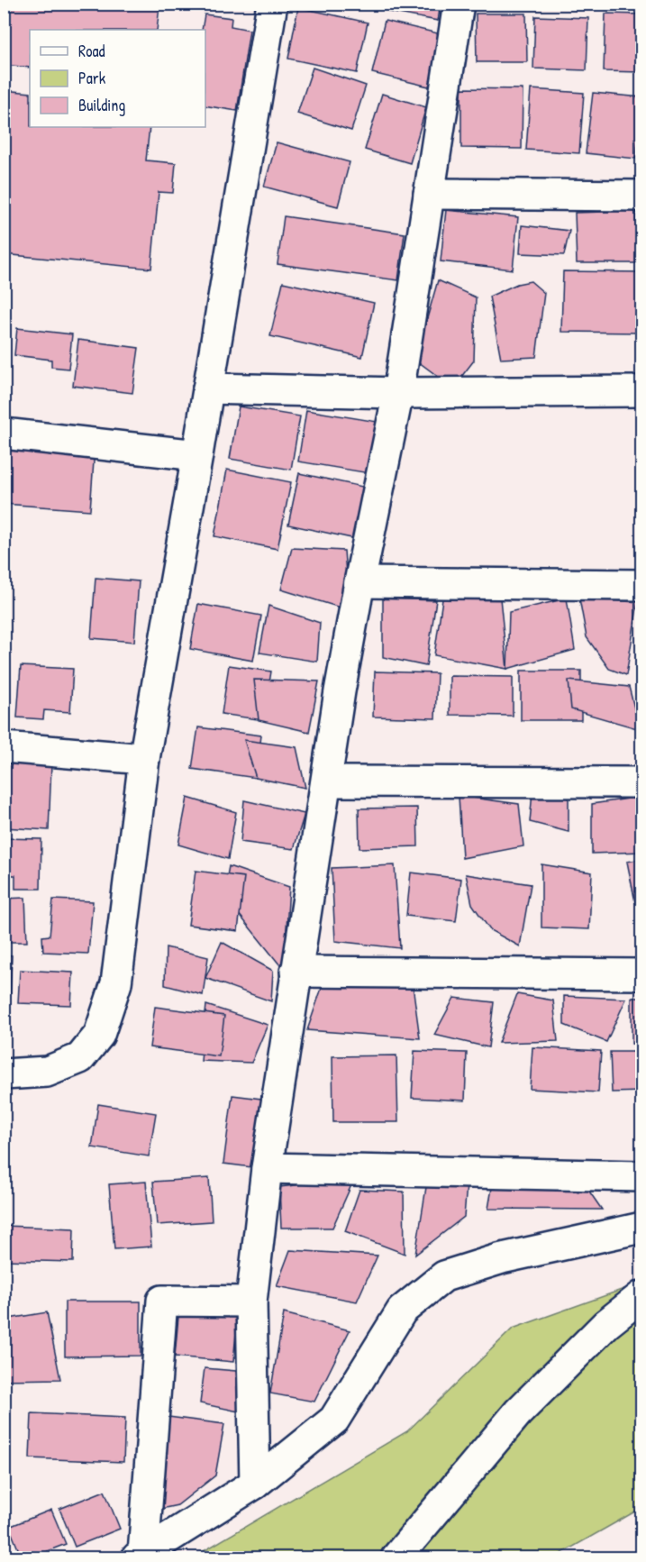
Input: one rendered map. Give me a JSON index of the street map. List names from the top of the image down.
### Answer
{
  "legend": ["Road", "Park", "Building"]
}
